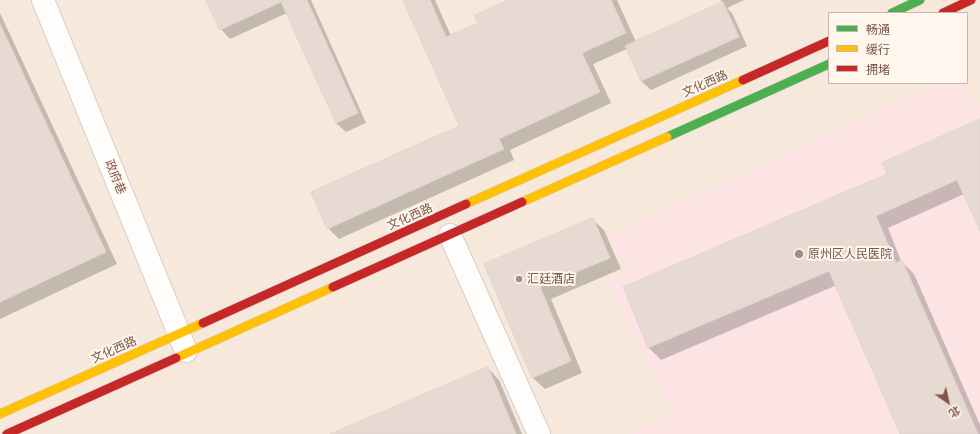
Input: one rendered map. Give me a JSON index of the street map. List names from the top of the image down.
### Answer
{
  "streets": {
    "main road": ["文化西路"],
    "street": ["政府巷"]
  },
  "crossings": [
    ["文化西路", "政府巷"]
  ],
  "places": ["原州区人民医院", "汇廷酒店"],
  "legend": ["畅通", "缓行", "拥堵"],
  "north": "bottom right"
}
